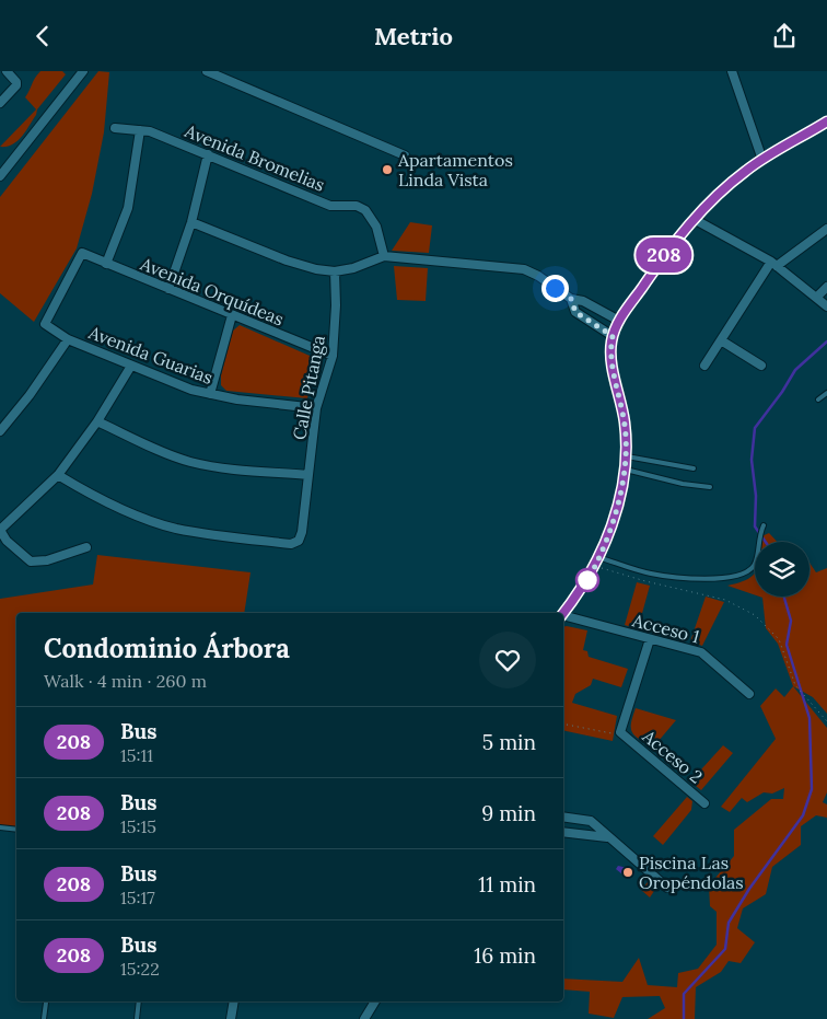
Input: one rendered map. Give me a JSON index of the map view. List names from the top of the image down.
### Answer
{
  "streets": {
    "street": [
      "Avenida Bromelias",
      "Avenida Orquídeas",
      "Avenida Guarias",
      "Calle Pitanga",
      "Acceso 1",
      "Acceso 2"
    ]
  },
  "crossings": [
    ["Avenida Orquídeas", "Avenida Guarias"],
    ["Avenida Orquídeas", "Calle Pitanga"],
    ["Avenida Guarias", "Calle Pitanga"],
    ["Acceso 1", "Acceso 2"]
  ],
  "places": ["Apartamentos Linda Vista", "Piscina Las Oropéndolas"],
  "lines": ["bus line 208"],
  "page": {
    "header": "Metrio",
    "on_map": "208",
    "heading": ["Condominio Árbora", "Walk · 4 min · 260 m"],
    "list": [
      {
        "mark": "208",
        "name": "Bus",
        "note": "15:11",
        "value": "5 min"
      },
      {
        "mark": "208",
        "name": "Bus",
        "note": "15:15",
        "value": "9 min"
      },
      {
        "mark": "208",
        "name": "Bus",
        "note": "15:17",
        "value": "11 min"
      },
      {
        "mark": "208",
        "name": "Bus",
        "note": "15:22",
        "value": "16 min"
      }
    ]
  }
}
